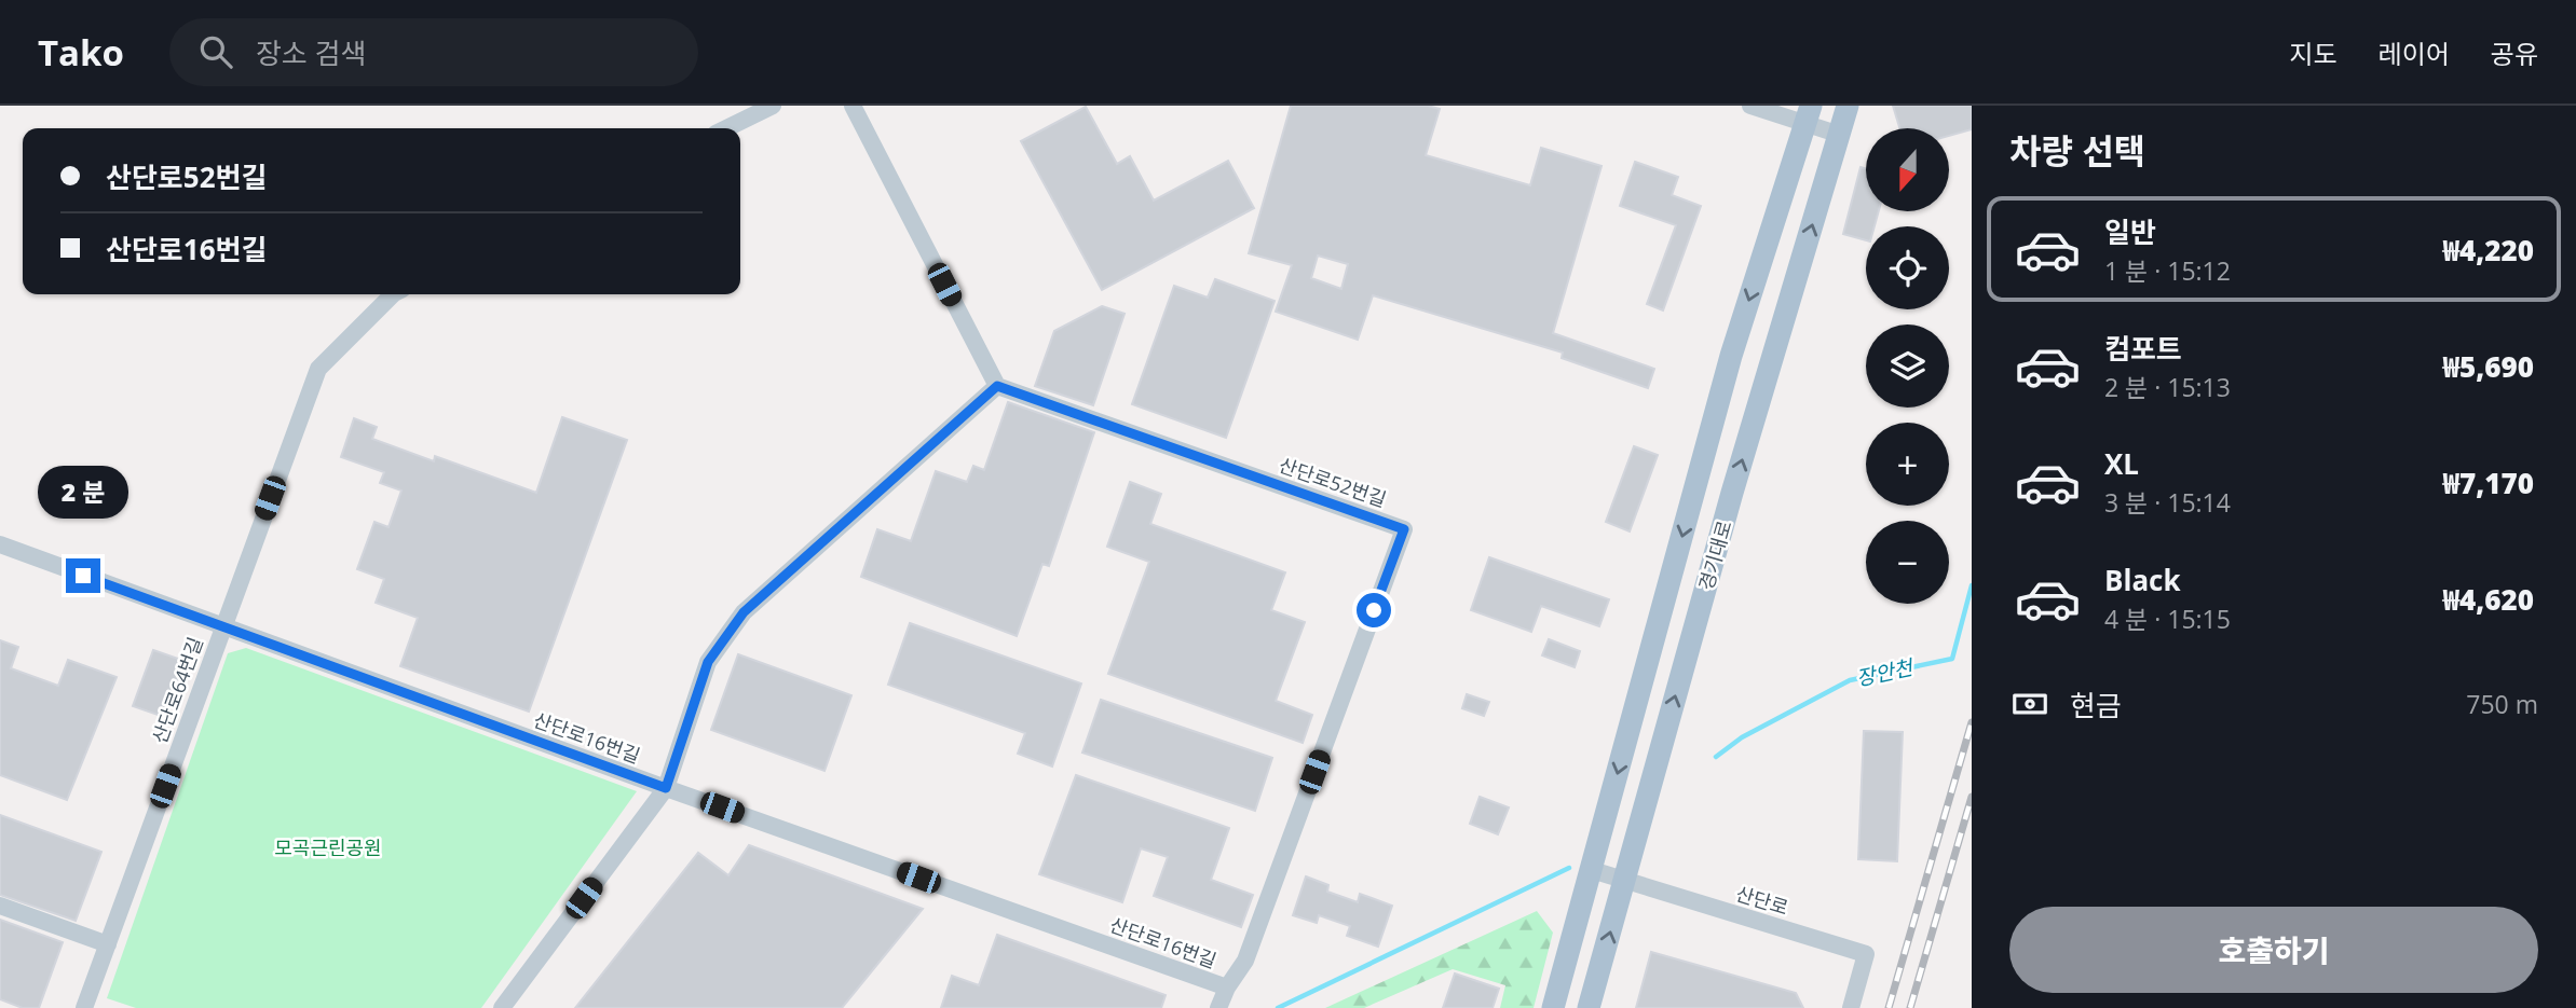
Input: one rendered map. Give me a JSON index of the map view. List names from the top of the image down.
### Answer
{
  "streets": {
    "main road": ["경기대로"],
    "street": [
      "산단로52번길",
      "산단로64번길",
      "산단로16번길",
      "산단로"
    ]
  },
  "crossings": [
    ["산단로52번길", "산단로16번길"],
    ["경기대로", "산단로"],
    ["산단로64번길", "산단로16번길"]
  ],
  "water": ["장안천"],
  "parks": ["모곡근린공원"],
  "north": "bottom",
  "page": {
    "header": "Tako",
    "search": "장소 검색",
    "nav": ["지도", "레이어", "공유"],
    "heading": "차량 선택",
    "map_buttons": ["+", "−"],
    "banner": ["산단로52번길", "산단로16번길"],
    "list": [
      {
        "name": "일반",
        "note": "1 분 · 15:12",
        "value": "₩4,220"
      },
      {
        "name": "컴포트",
        "note": "2 분 · 15:13",
        "value": "₩5,690"
      },
      {
        "name": "XL",
        "note": "3 분 · 15:14",
        "value": "₩7,170"
      },
      {
        "name": "Black",
        "note": "4 분 · 15:15",
        "value": "₩4,620"
      }
    ],
    "bubble": "2 분",
    "pay": ["현금", "750 m"],
    "buttons": "호출하기"
  }
}
